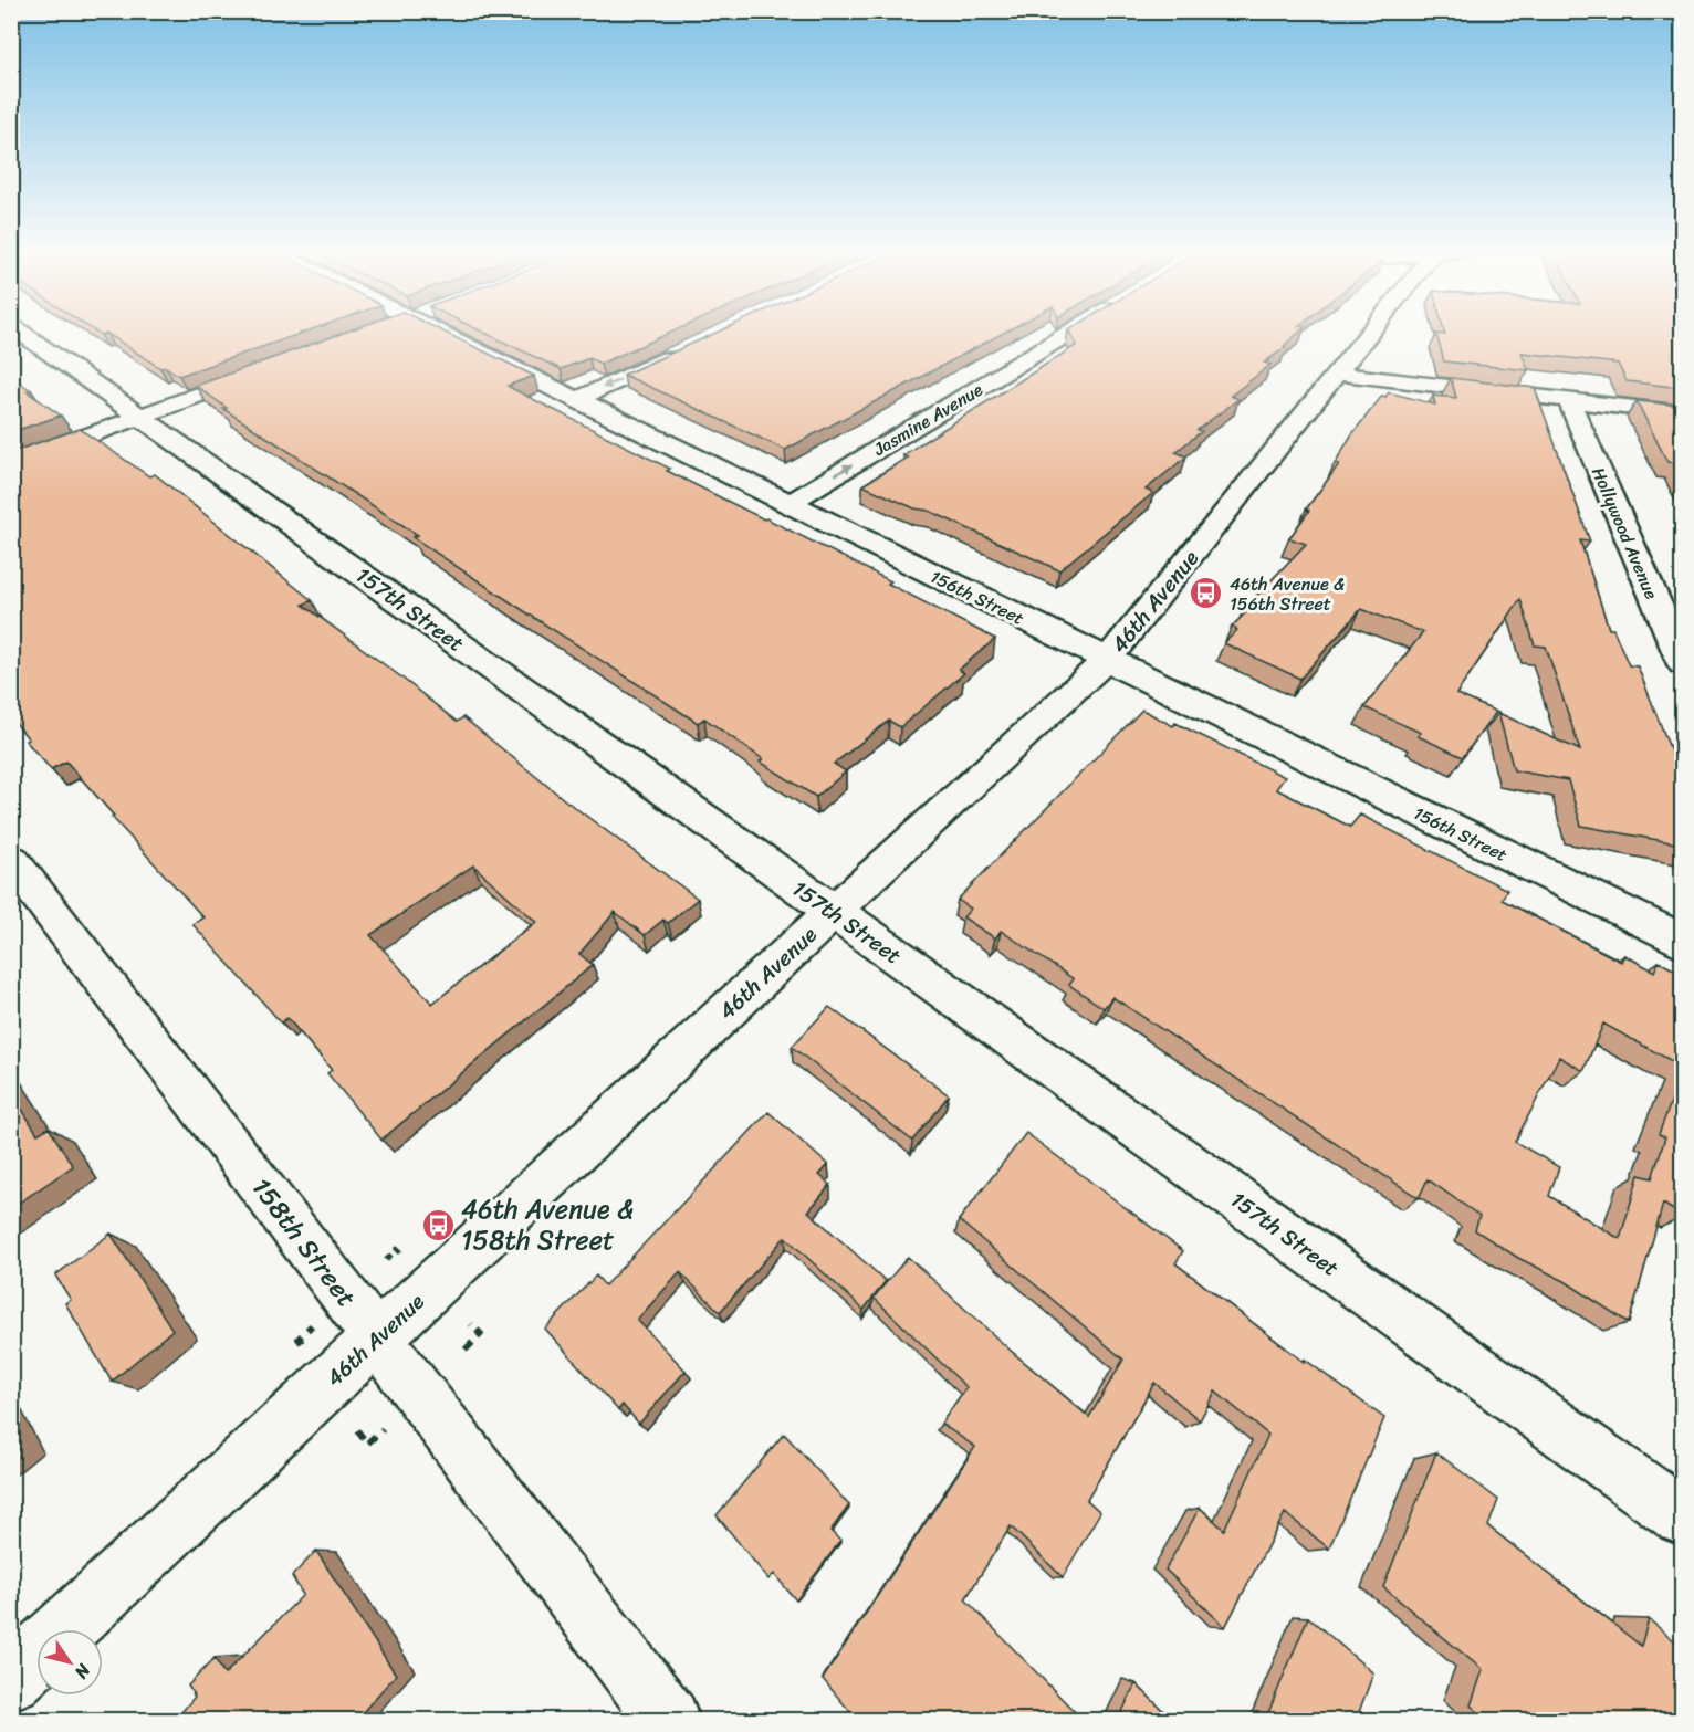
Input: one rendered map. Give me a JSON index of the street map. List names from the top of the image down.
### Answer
{
  "streets": {
    "street": [
      "Jasmine Avenue",
      "Hollywood Avenue",
      "156th Street",
      "46th Avenue",
      "157th Street",
      "158th Street"
    ]
  },
  "crossings": [
    ["Jasmine Avenue", "156th Street"],
    ["156th Street", "46th Avenue"],
    ["46th Avenue", "157th Street"],
    ["46th Avenue", "158th Street"]
  ],
  "one_way": ["Jasmine Avenue"],
  "places": {
    "bus stop": ["46th Avenue & 156th Street", "46th Avenue & 158th Street"]
  },
  "north": "bottom right"
}
